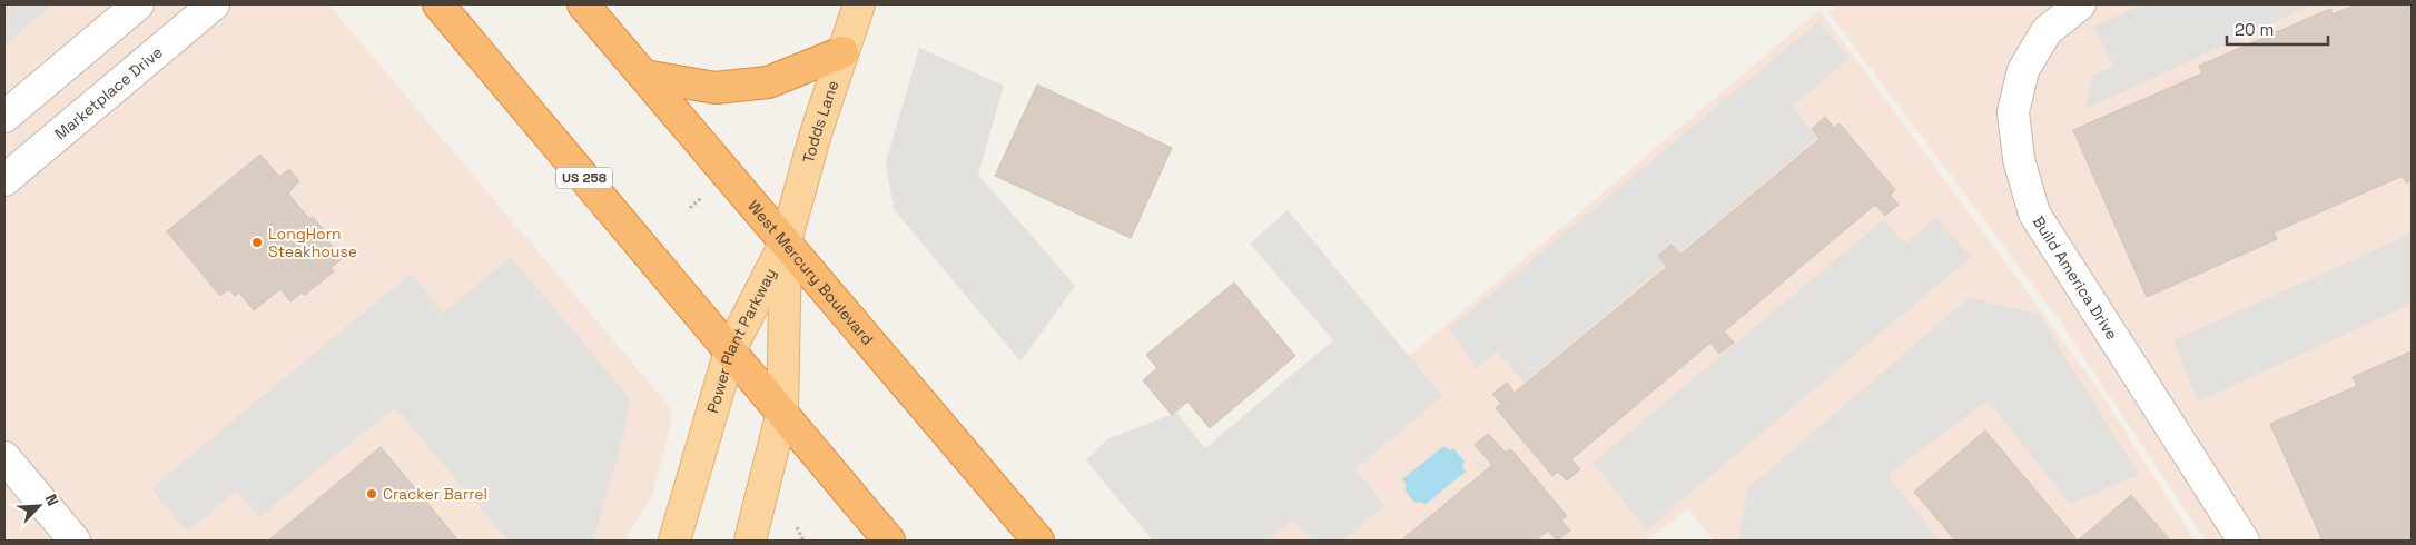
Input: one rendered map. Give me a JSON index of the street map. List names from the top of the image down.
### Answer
{
  "streets": {
    "highway": ["US 258", "West Mercury Boulevard"],
    "main road": ["Todds Lane", "Power Plant Parkway"],
    "lane": ["Marketplace Drive", "Build America Drive"]
  },
  "crossings": [
    ["Todds Lane", "West Mercury Boulevard"],
    ["Todds Lane", "Power Plant Parkway"],
    ["US 258", "Power Plant Parkway"],
    ["West Mercury Boulevard", "Power Plant Parkway"]
  ],
  "places": ["LongHorn Steakhouse", "Cracker Barrel"],
  "scale_bar": "20 m",
  "north": "top right"
}
